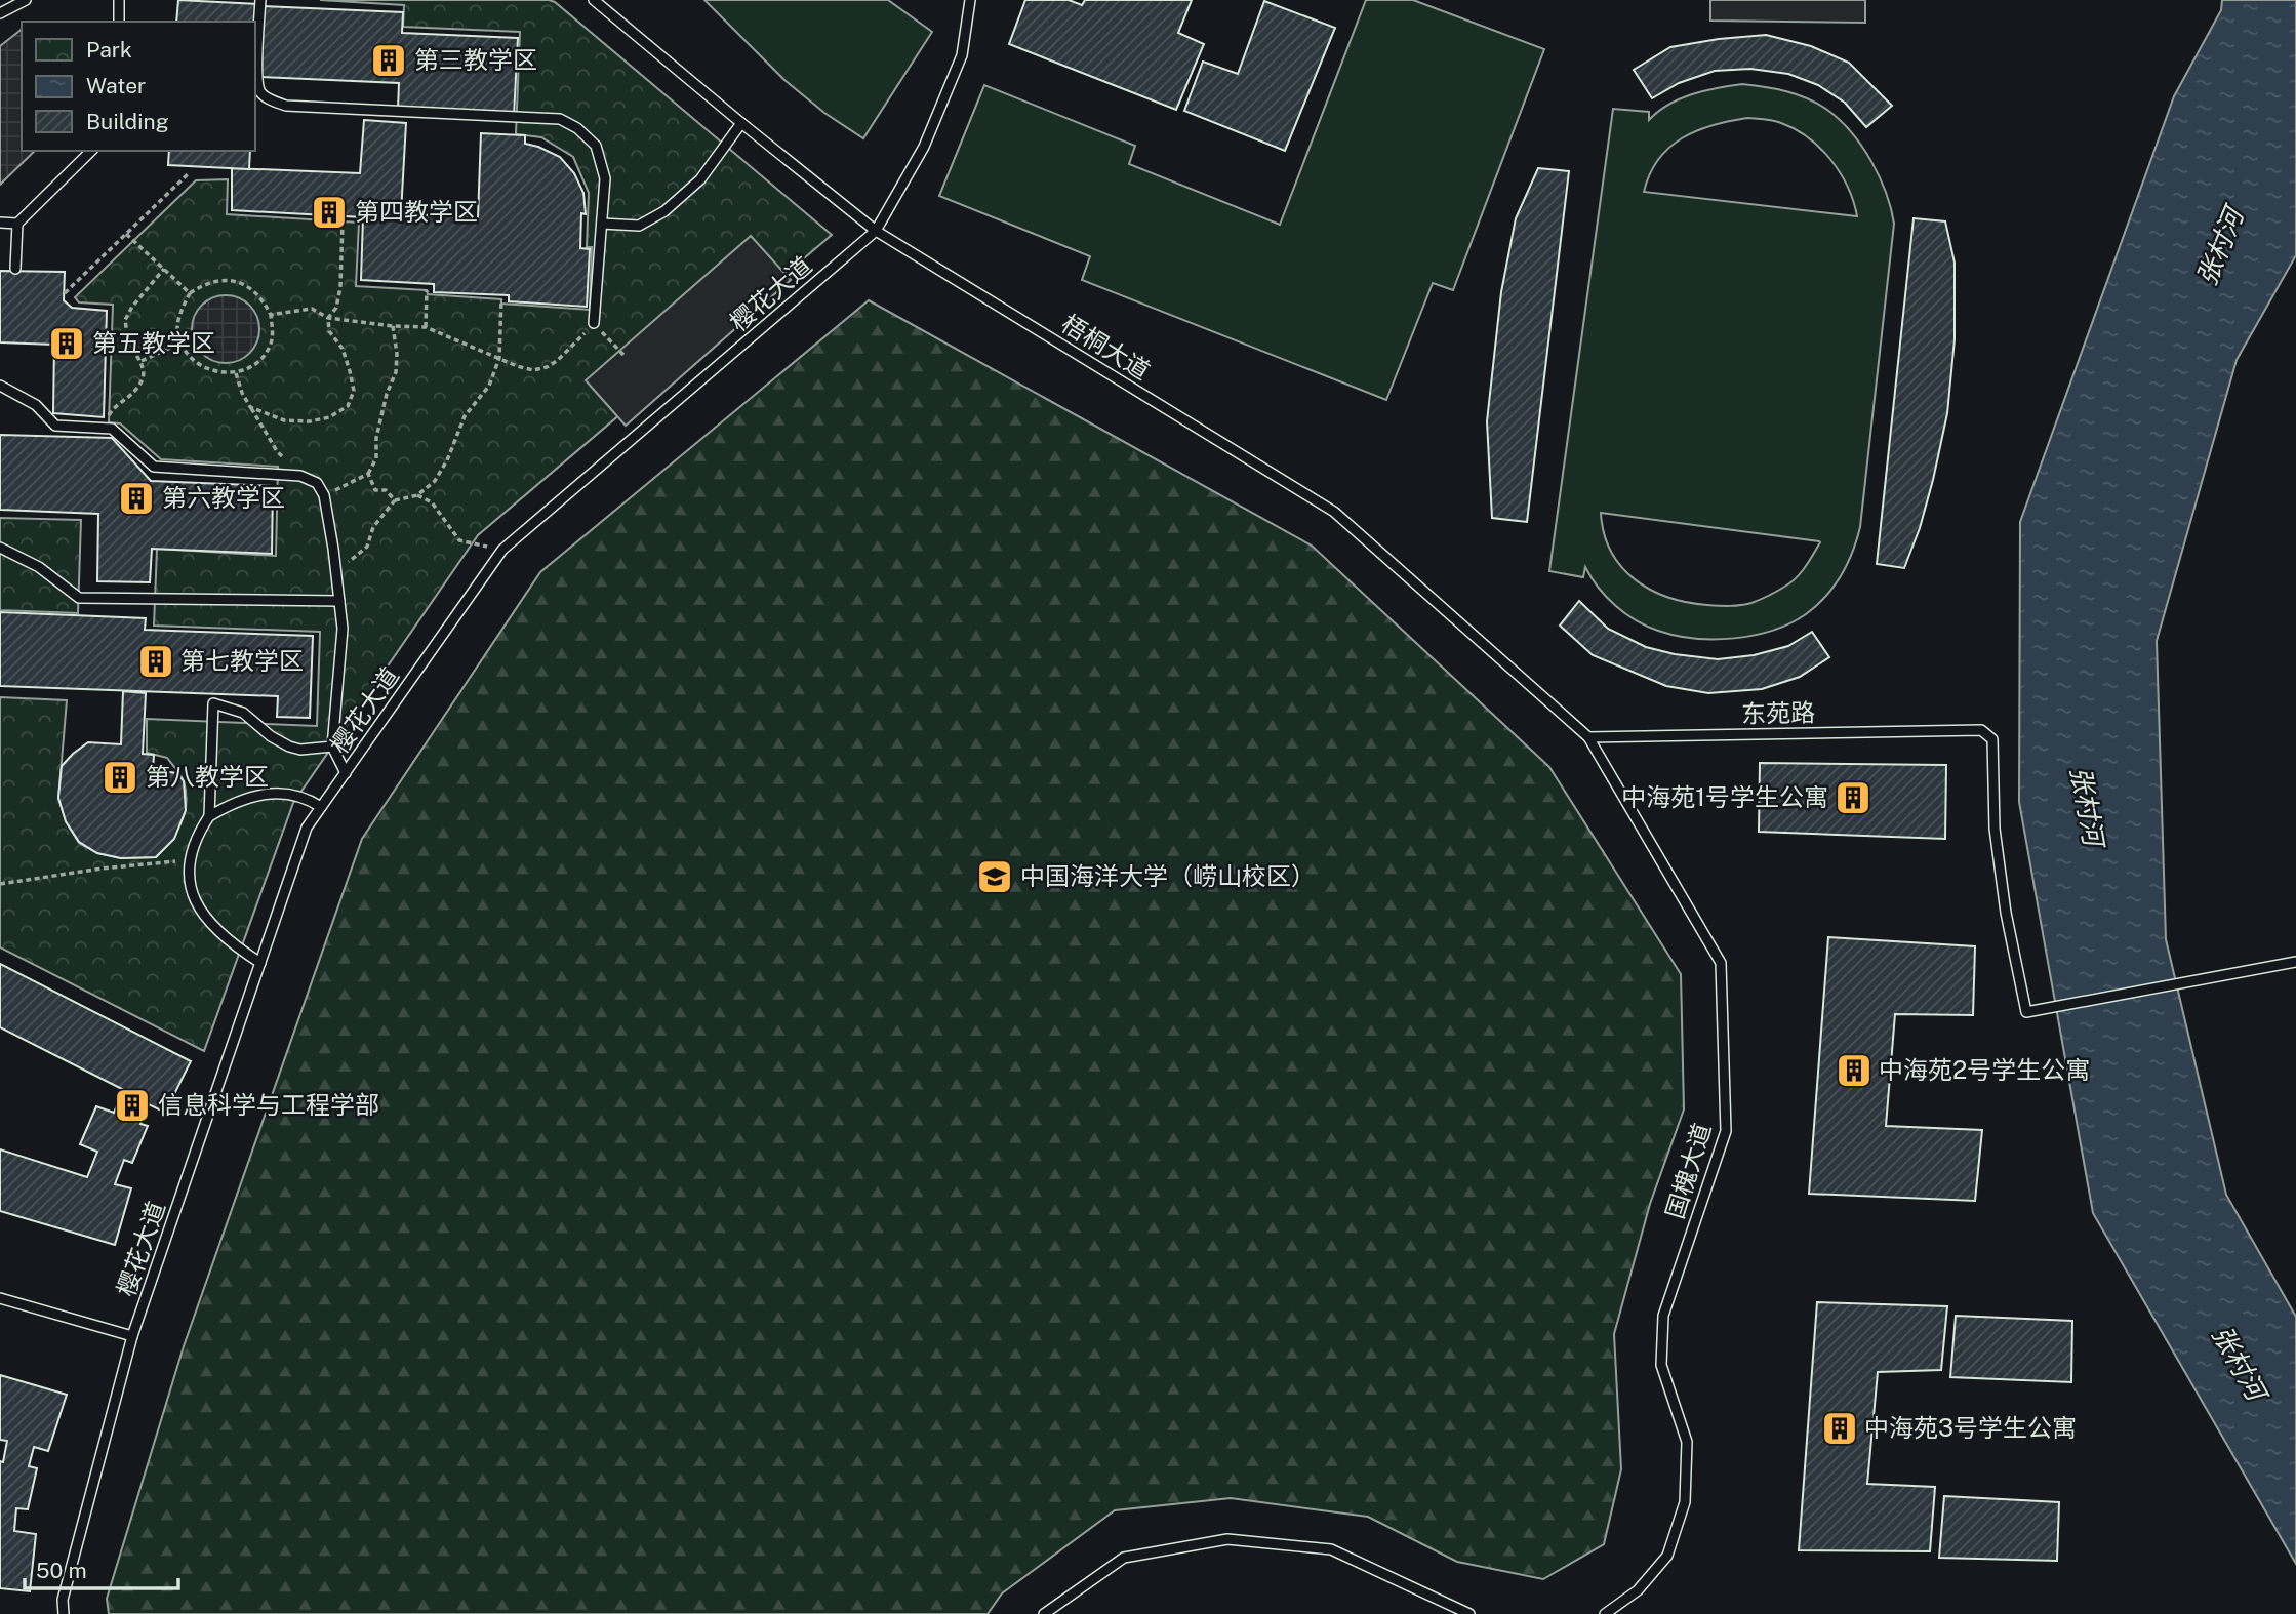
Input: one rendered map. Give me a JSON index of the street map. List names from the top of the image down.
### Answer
{
  "streets": {
    "lane": [
      "樱花大道",
      "梧桐大道",
      "东苑路",
      "国槐大道"
    ]
  },
  "crossings": [
    ["樱花大道", "梧桐大道"],
    ["梧桐大道", "东苑路"],
    ["梧桐大道", "国槐大道"],
    ["东苑路", "国槐大道"]
  ],
  "water": ["张村河"],
  "places": {
    "building": [
      "第三教学区",
      "第四教学区",
      "第五教学区",
      "第六教学区",
      "第七教学区",
      "第八教学区",
      "中海苑1号学生公寓",
      "中海苑2号学生公寓",
      "信息科学与工程学部",
      "中海苑3号学生公寓"
    ],
    "school or university": ["中国海洋大学（崂山校区）"]
  },
  "legend": ["Park", "Water", "Building"],
  "scale_bar": "50 m"
}
